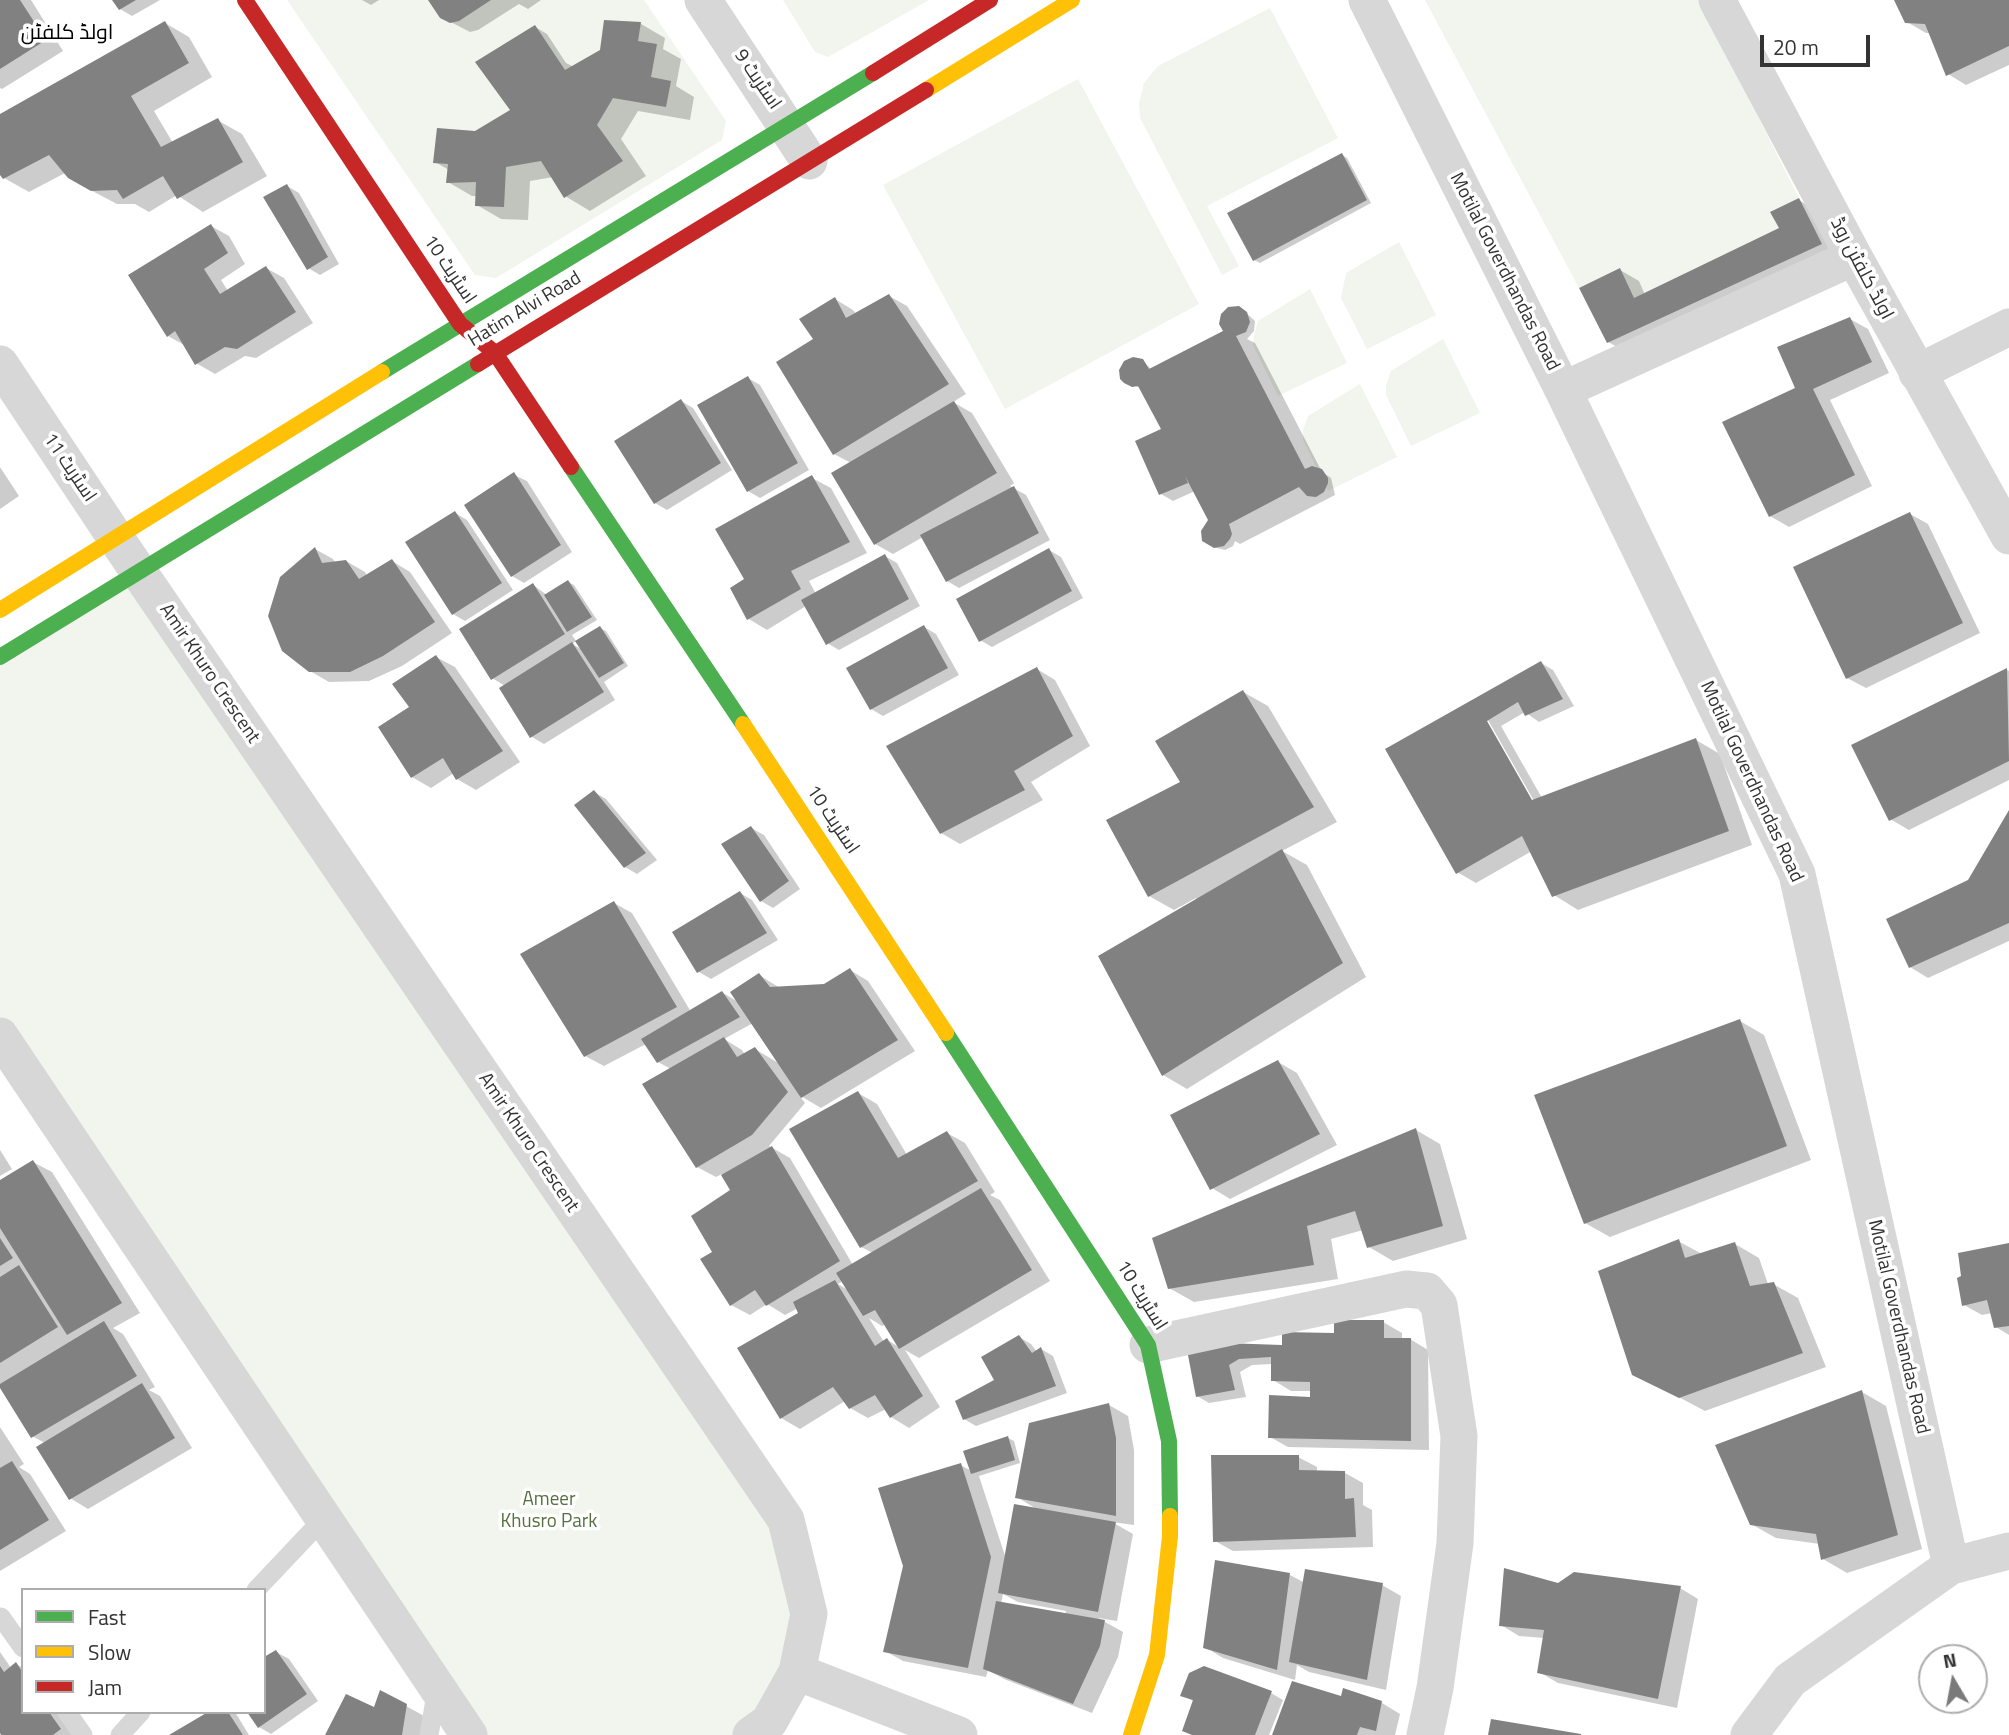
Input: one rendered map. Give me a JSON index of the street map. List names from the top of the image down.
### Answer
{
  "streets": {
    "street": [
      "اسٹریٹ 9",
      "اولڈ کلفٹن روڈ",
      "اسٹریٹ 10",
      "Motilal Goverdhandas Road",
      "Hatim Alvi Road",
      "اسٹریٹ 11",
      "Amir Khuro Crescent"
    ]
  },
  "crossings": [
    ["اسٹریٹ 9", "Hatim Alvi Road"],
    ["اسٹریٹ 10", "Hatim Alvi Road"],
    ["Hatim Alvi Road", "اسٹریٹ 11"],
    ["Hatim Alvi Road", "Amir Khuro Crescent"],
    ["اسٹریٹ 11", "Amir Khuro Crescent"]
  ],
  "districts": ["اولڈ کلفٹن"],
  "parks": ["Ameer Khusro Park"],
  "legend": ["Fast", "Slow", "Jam"],
  "scale_bar": "20 m",
  "north": "top"
}
